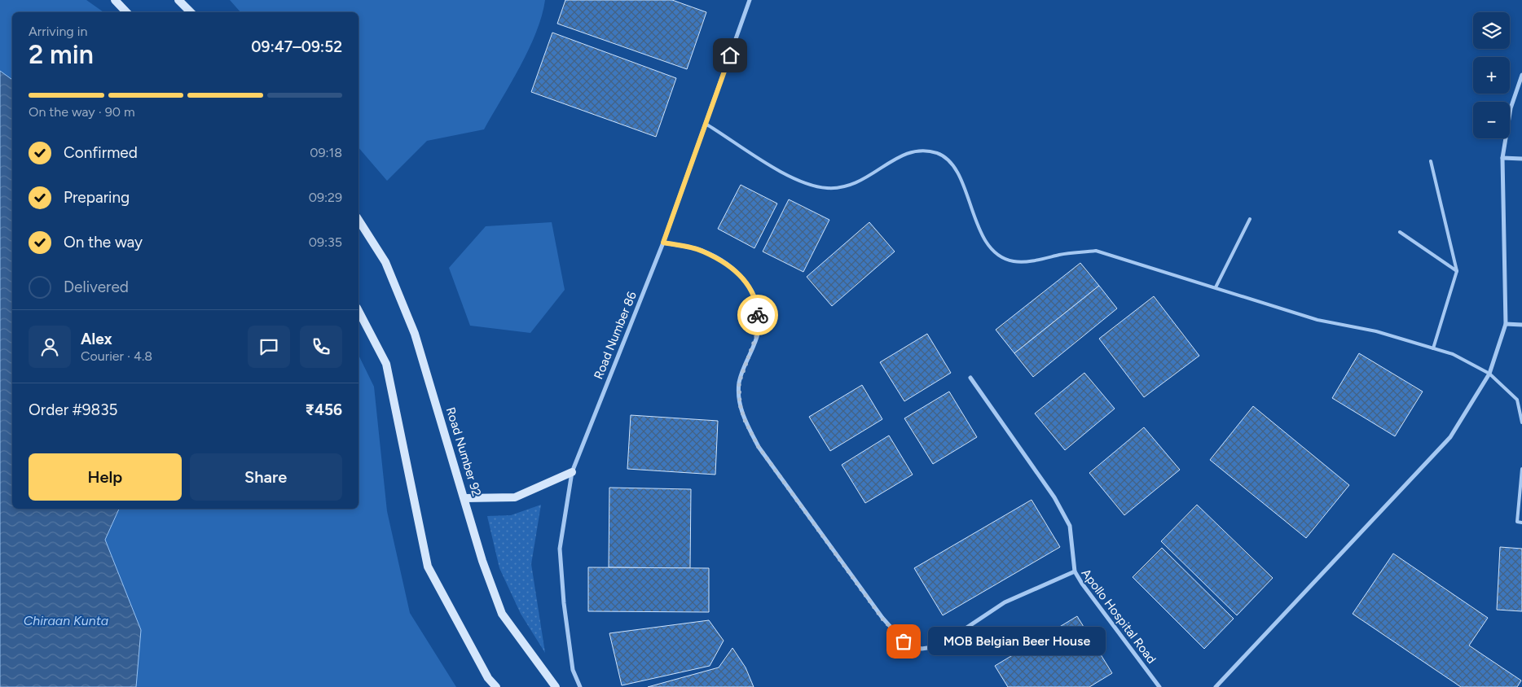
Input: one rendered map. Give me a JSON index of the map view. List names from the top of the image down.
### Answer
{
  "streets": {
    "main road": ["Road Number 92"],
    "street": ["Road Number 86", "Apollo Hospital Road"]
  },
  "crossings": [
    ["Road Number 86", "Apollo Hospital Road"]
  ],
  "water": ["Chiraan Kunta"],
  "places": ["MOB Belgian Beer House"],
  "page": {
    "map_buttons": ["+", "−"],
    "heading": ["2 min", "Arriving in", "09:47–09:52"],
    "panel": [
      "Alex",
      "Courier · 4.8",
      "Order #9835",
      "₹456"
    ],
    "bar": "On the way · 90 m",
    "list": [
      ["Confirmed", "09:18"],
      ["Preparing", "09:29"],
      ["On the way", "09:35"],
      "Delivered"
    ],
    "buttons": ["Help", "Share"],
    "bubble": "MOB Belgian Beer House"
  }
}
